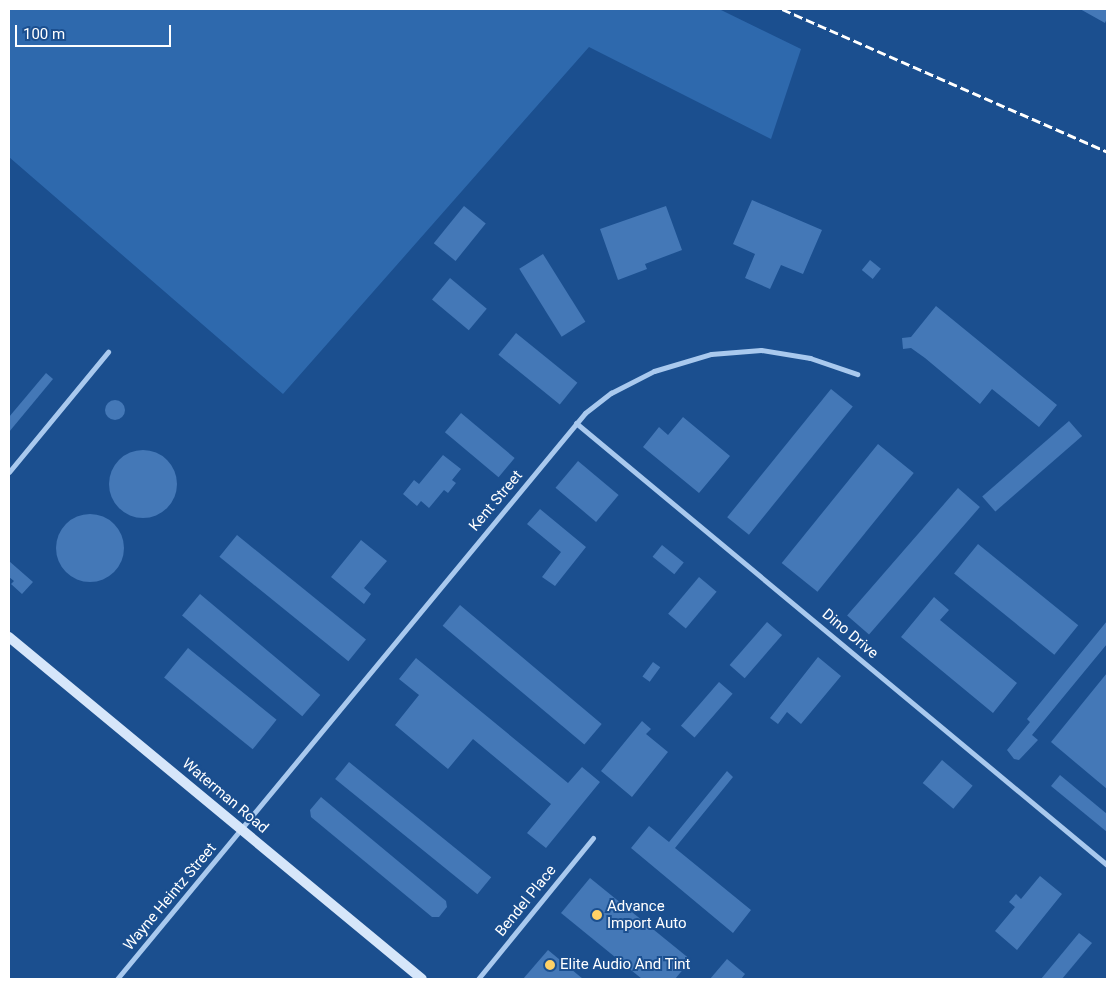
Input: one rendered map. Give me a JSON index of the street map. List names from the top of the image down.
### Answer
{
  "streets": {
    "main road": ["Waterman Road"],
    "street": [
      "Kent Street",
      "Dino Drive",
      "Wayne Heintz Street",
      "Bendel Place"
    ]
  },
  "crossings": [
    ["Kent Street", "Dino Drive"],
    ["Kent Street", "Waterman Road"],
    ["Kent Street", "Wayne Heintz Street"],
    ["Waterman Road", "Wayne Heintz Street"]
  ],
  "places": ["Advance Import Auto", "Elite Audio And Tint"],
  "scale_bar": "100 m"
}
